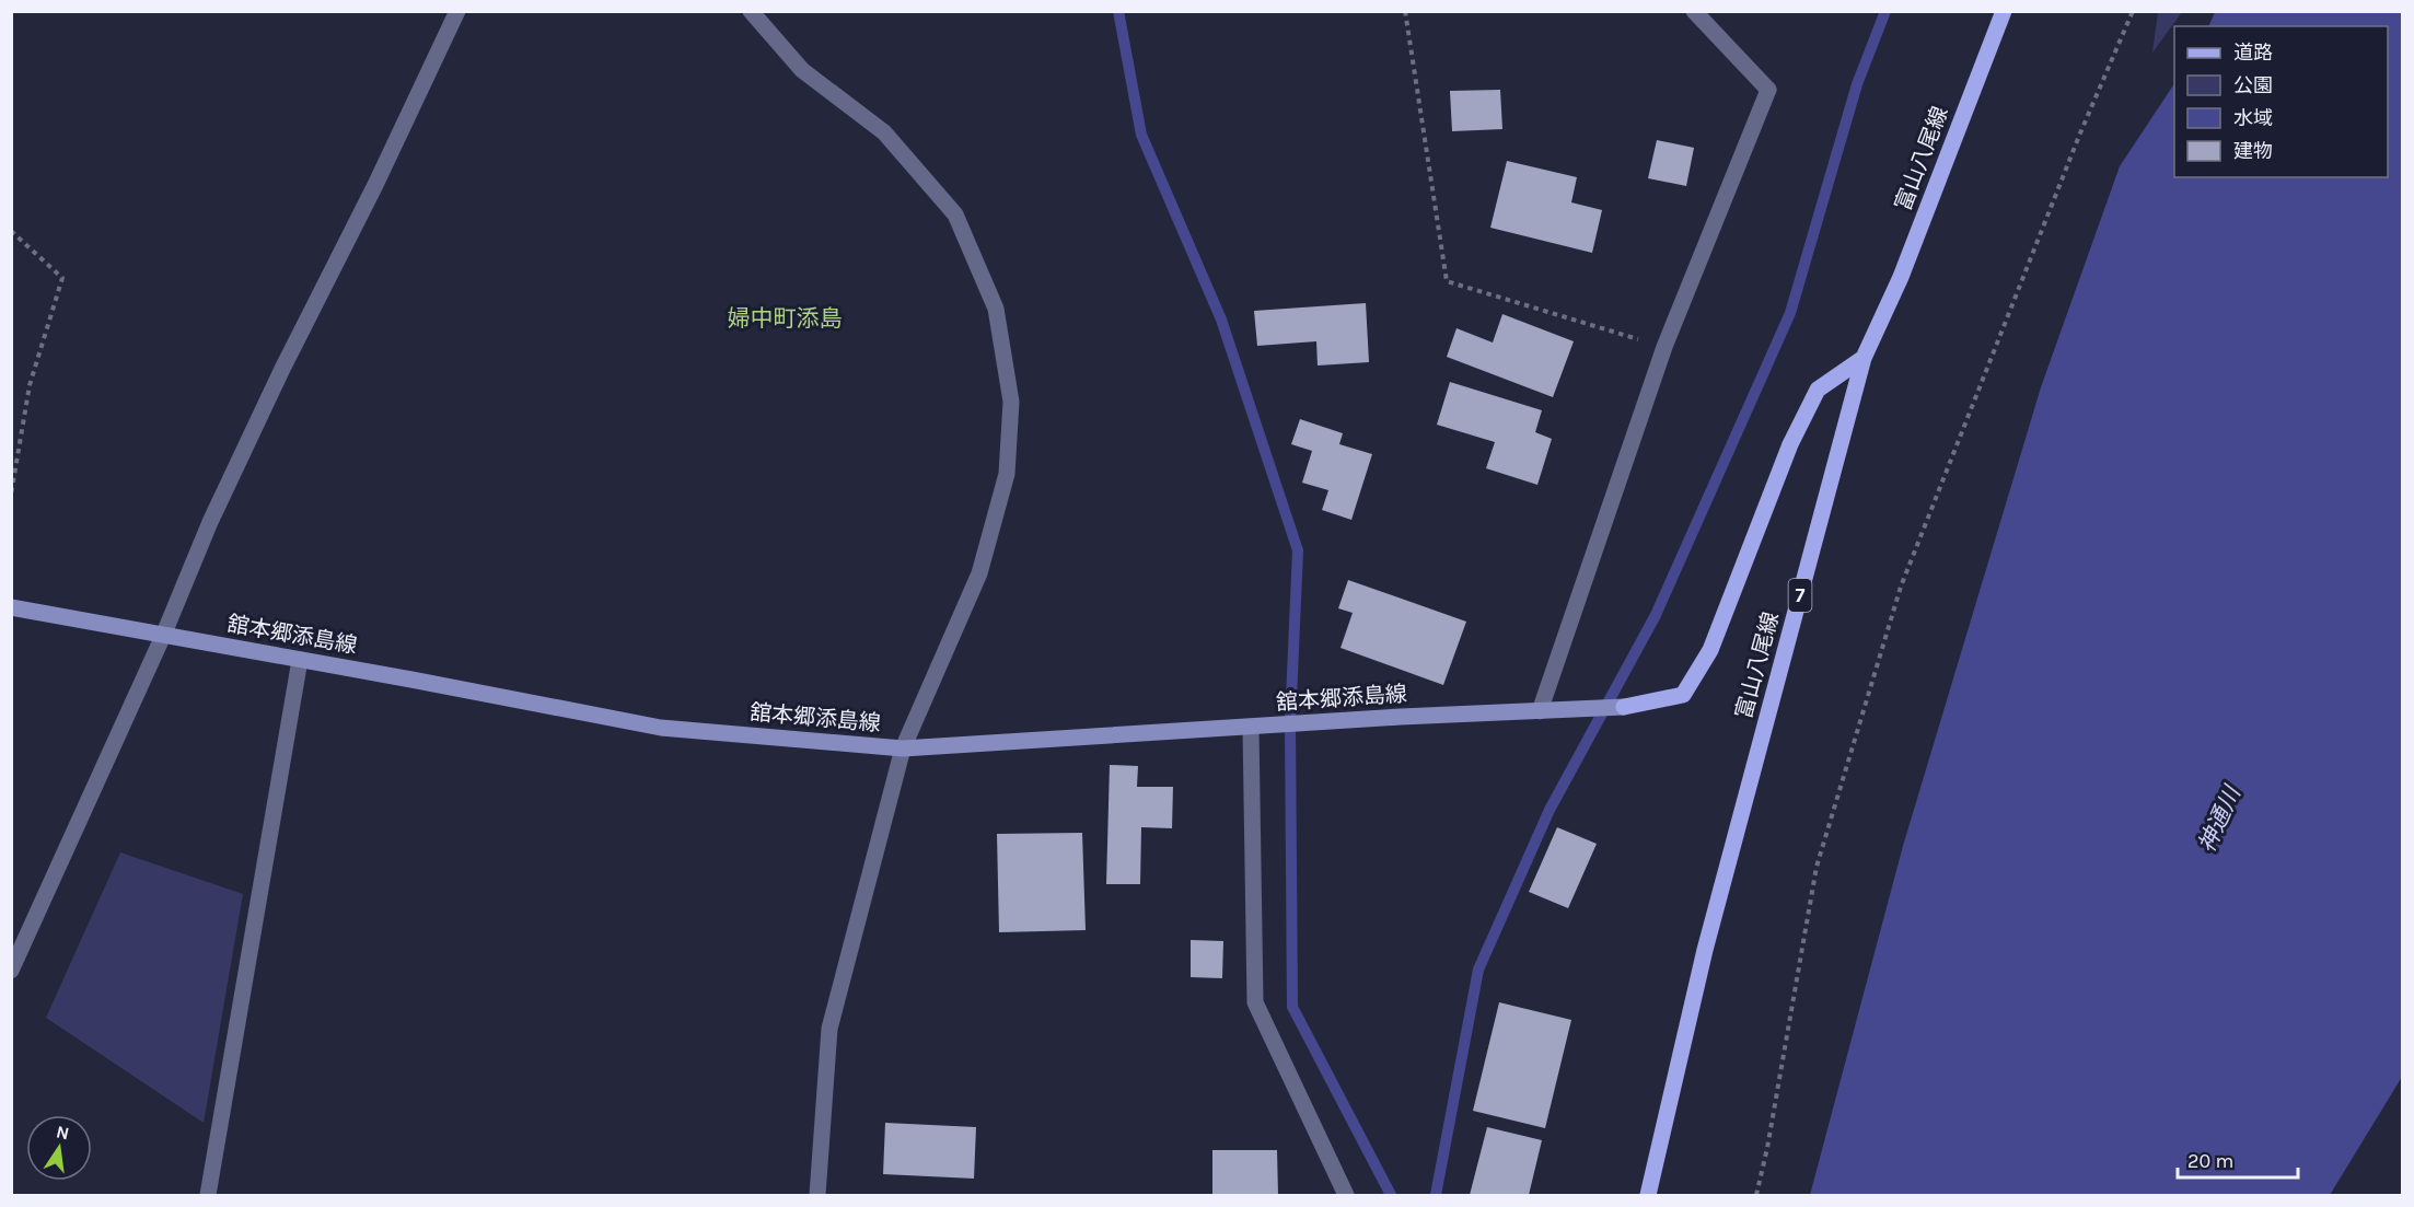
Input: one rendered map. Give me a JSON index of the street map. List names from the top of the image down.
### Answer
{
  "streets": {
    "main road": ["富山八尾線", "7", "舘本郷添島線"]
  },
  "crossings": [
    ["富山八尾線", "舘本郷添島線"]
  ],
  "districts": ["婦中町添島"],
  "water": ["神通川"],
  "legend": [
    "道路",
    "公園",
    "水域",
    "建物"
  ],
  "scale_bar": "20 m",
  "north": "top"
}
